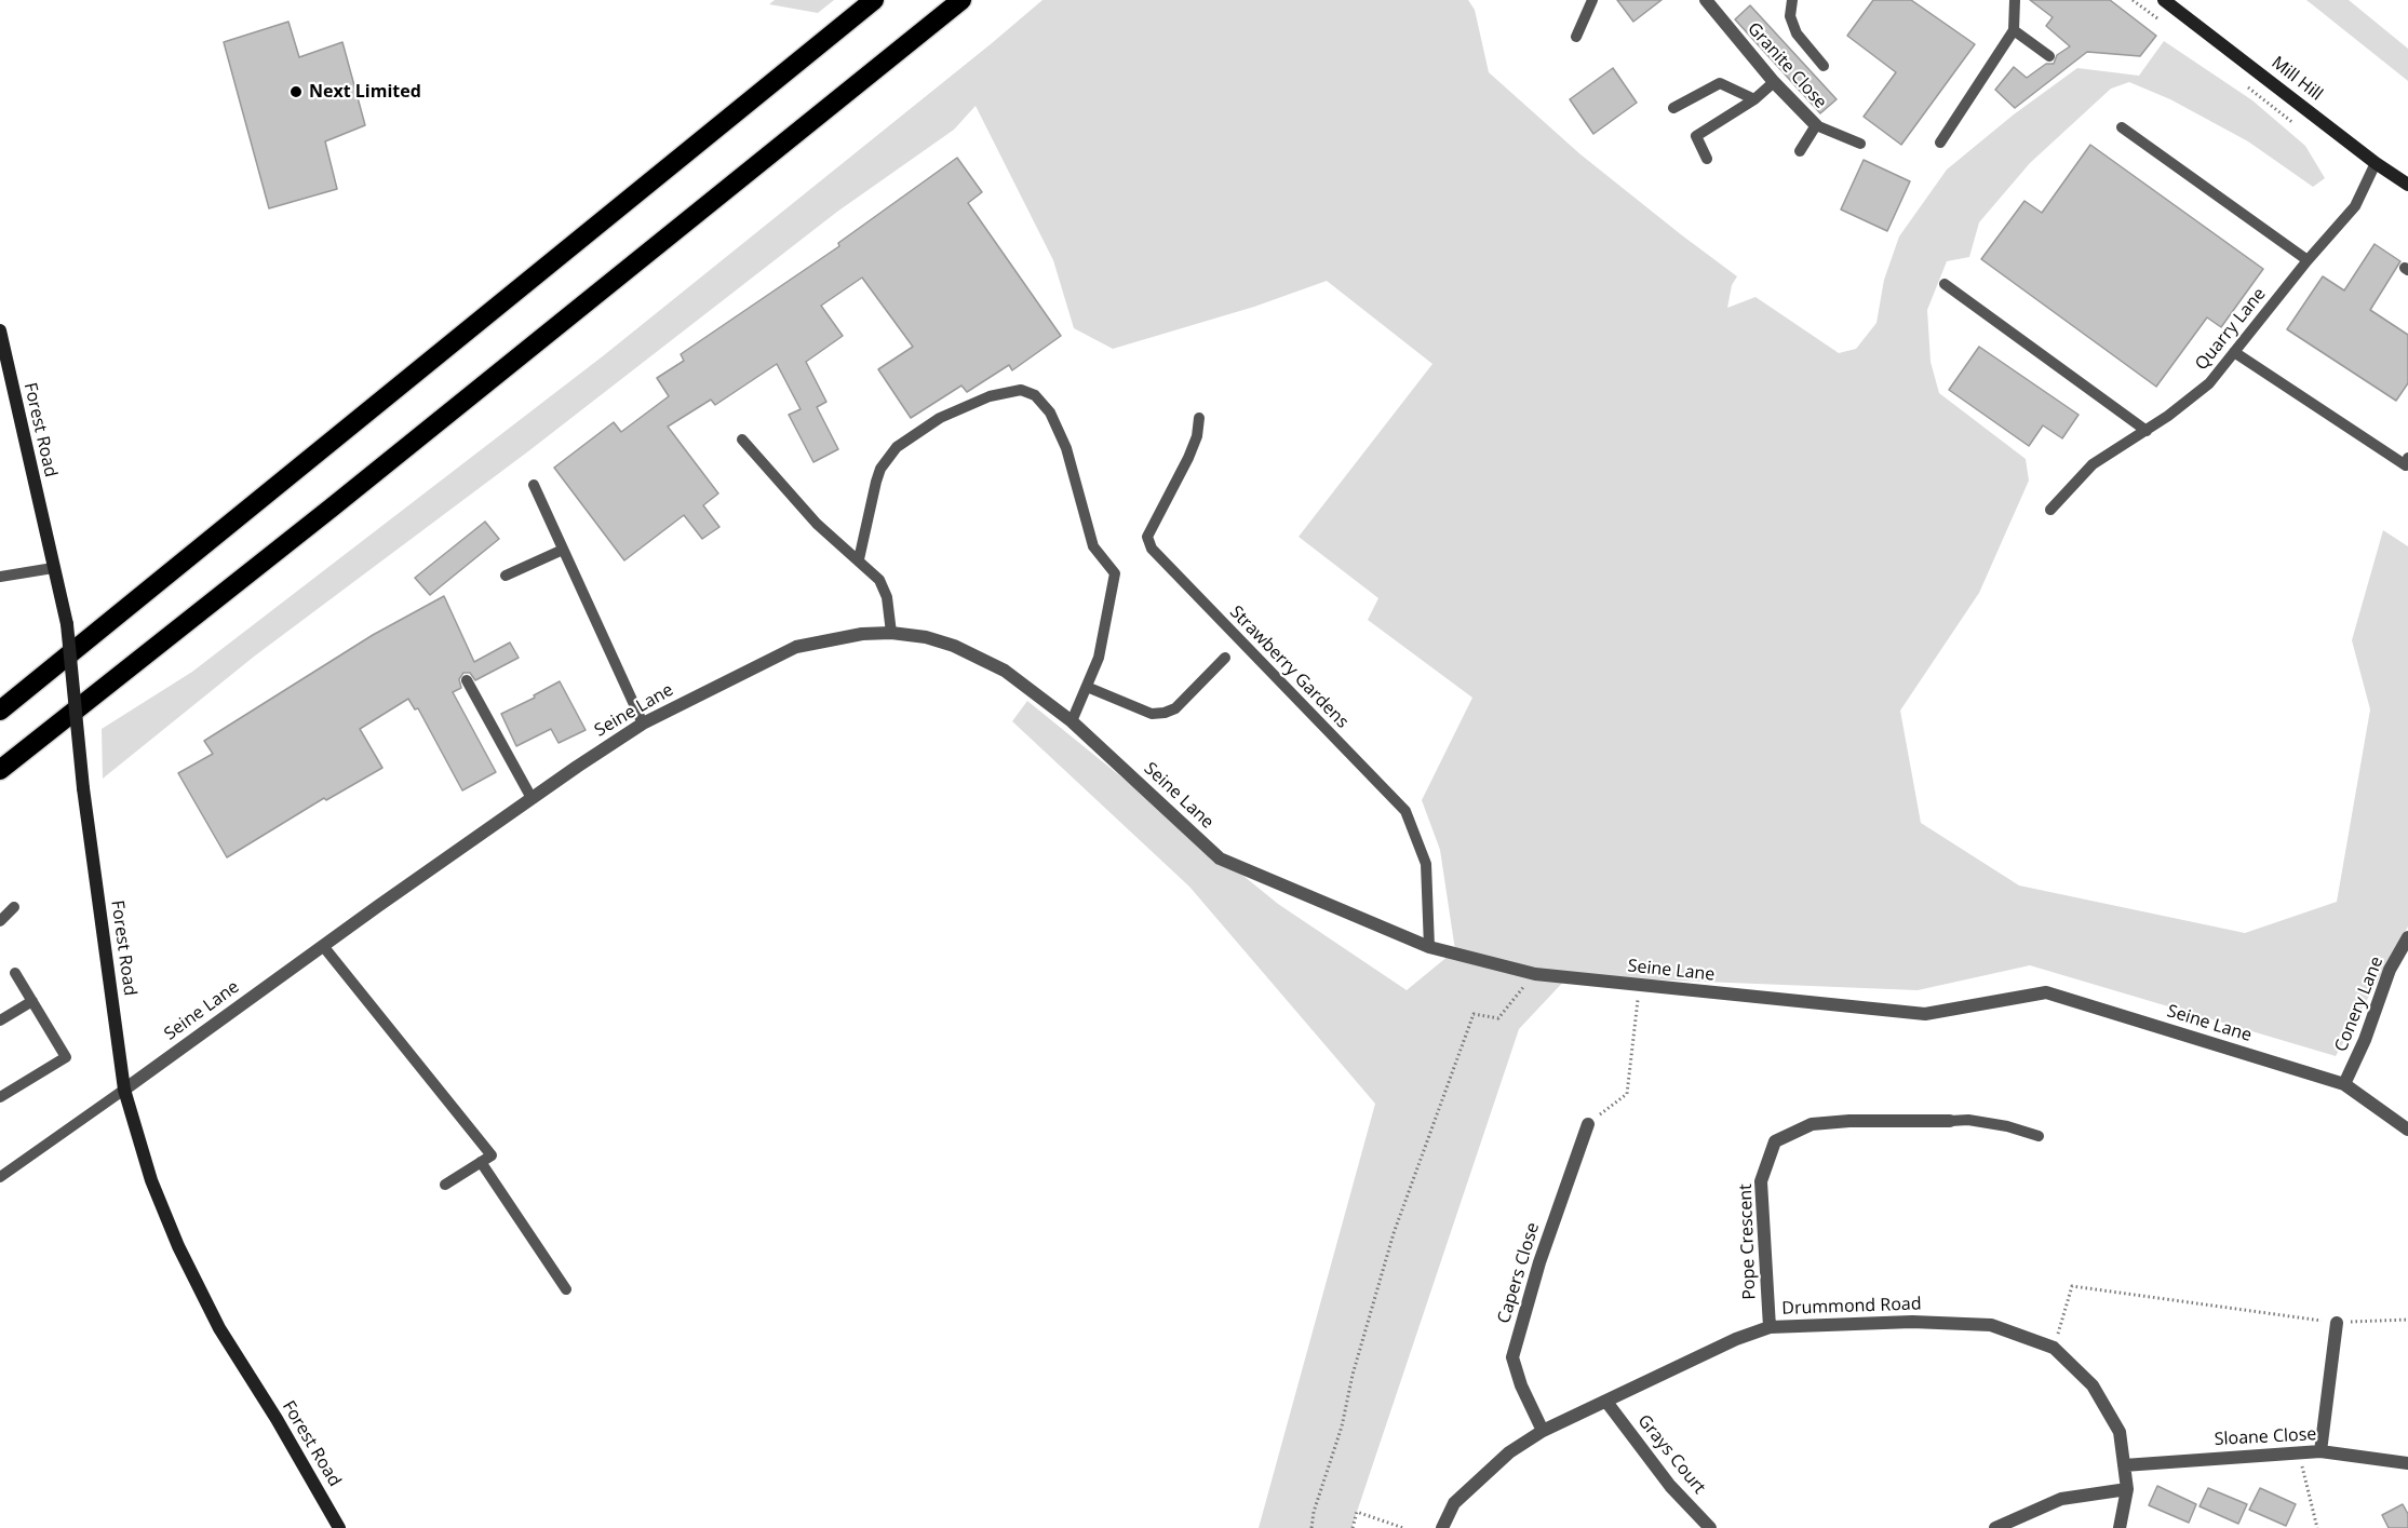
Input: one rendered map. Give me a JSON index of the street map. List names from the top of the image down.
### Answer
{
  "streets": {
    "street": [
      "Granite Close",
      "Mill Hill",
      "Forest Road",
      "Seine Lane",
      "Conery Lane",
      "Pope Crescent",
      "Capers Close",
      "Drummond Road",
      "Sloane Close",
      "Grays Court"
    ],
    "lane": ["Quarry Lane", "Strawberry Gardens"]
  },
  "crossings": [
    ["Mill Hill", "Quarry Lane"],
    ["Forest Road", "Seine Lane"],
    ["Strawberry Gardens", "Seine Lane"],
    ["Seine Lane", "Conery Lane"],
    ["Pope Crescent", "Drummond Road"],
    ["Capers Close", "Drummond Road"],
    ["Drummond Road", "Sloane Close"],
    ["Drummond Road", "Grays Court"]
  ],
  "places": ["Next Limited"]
}
